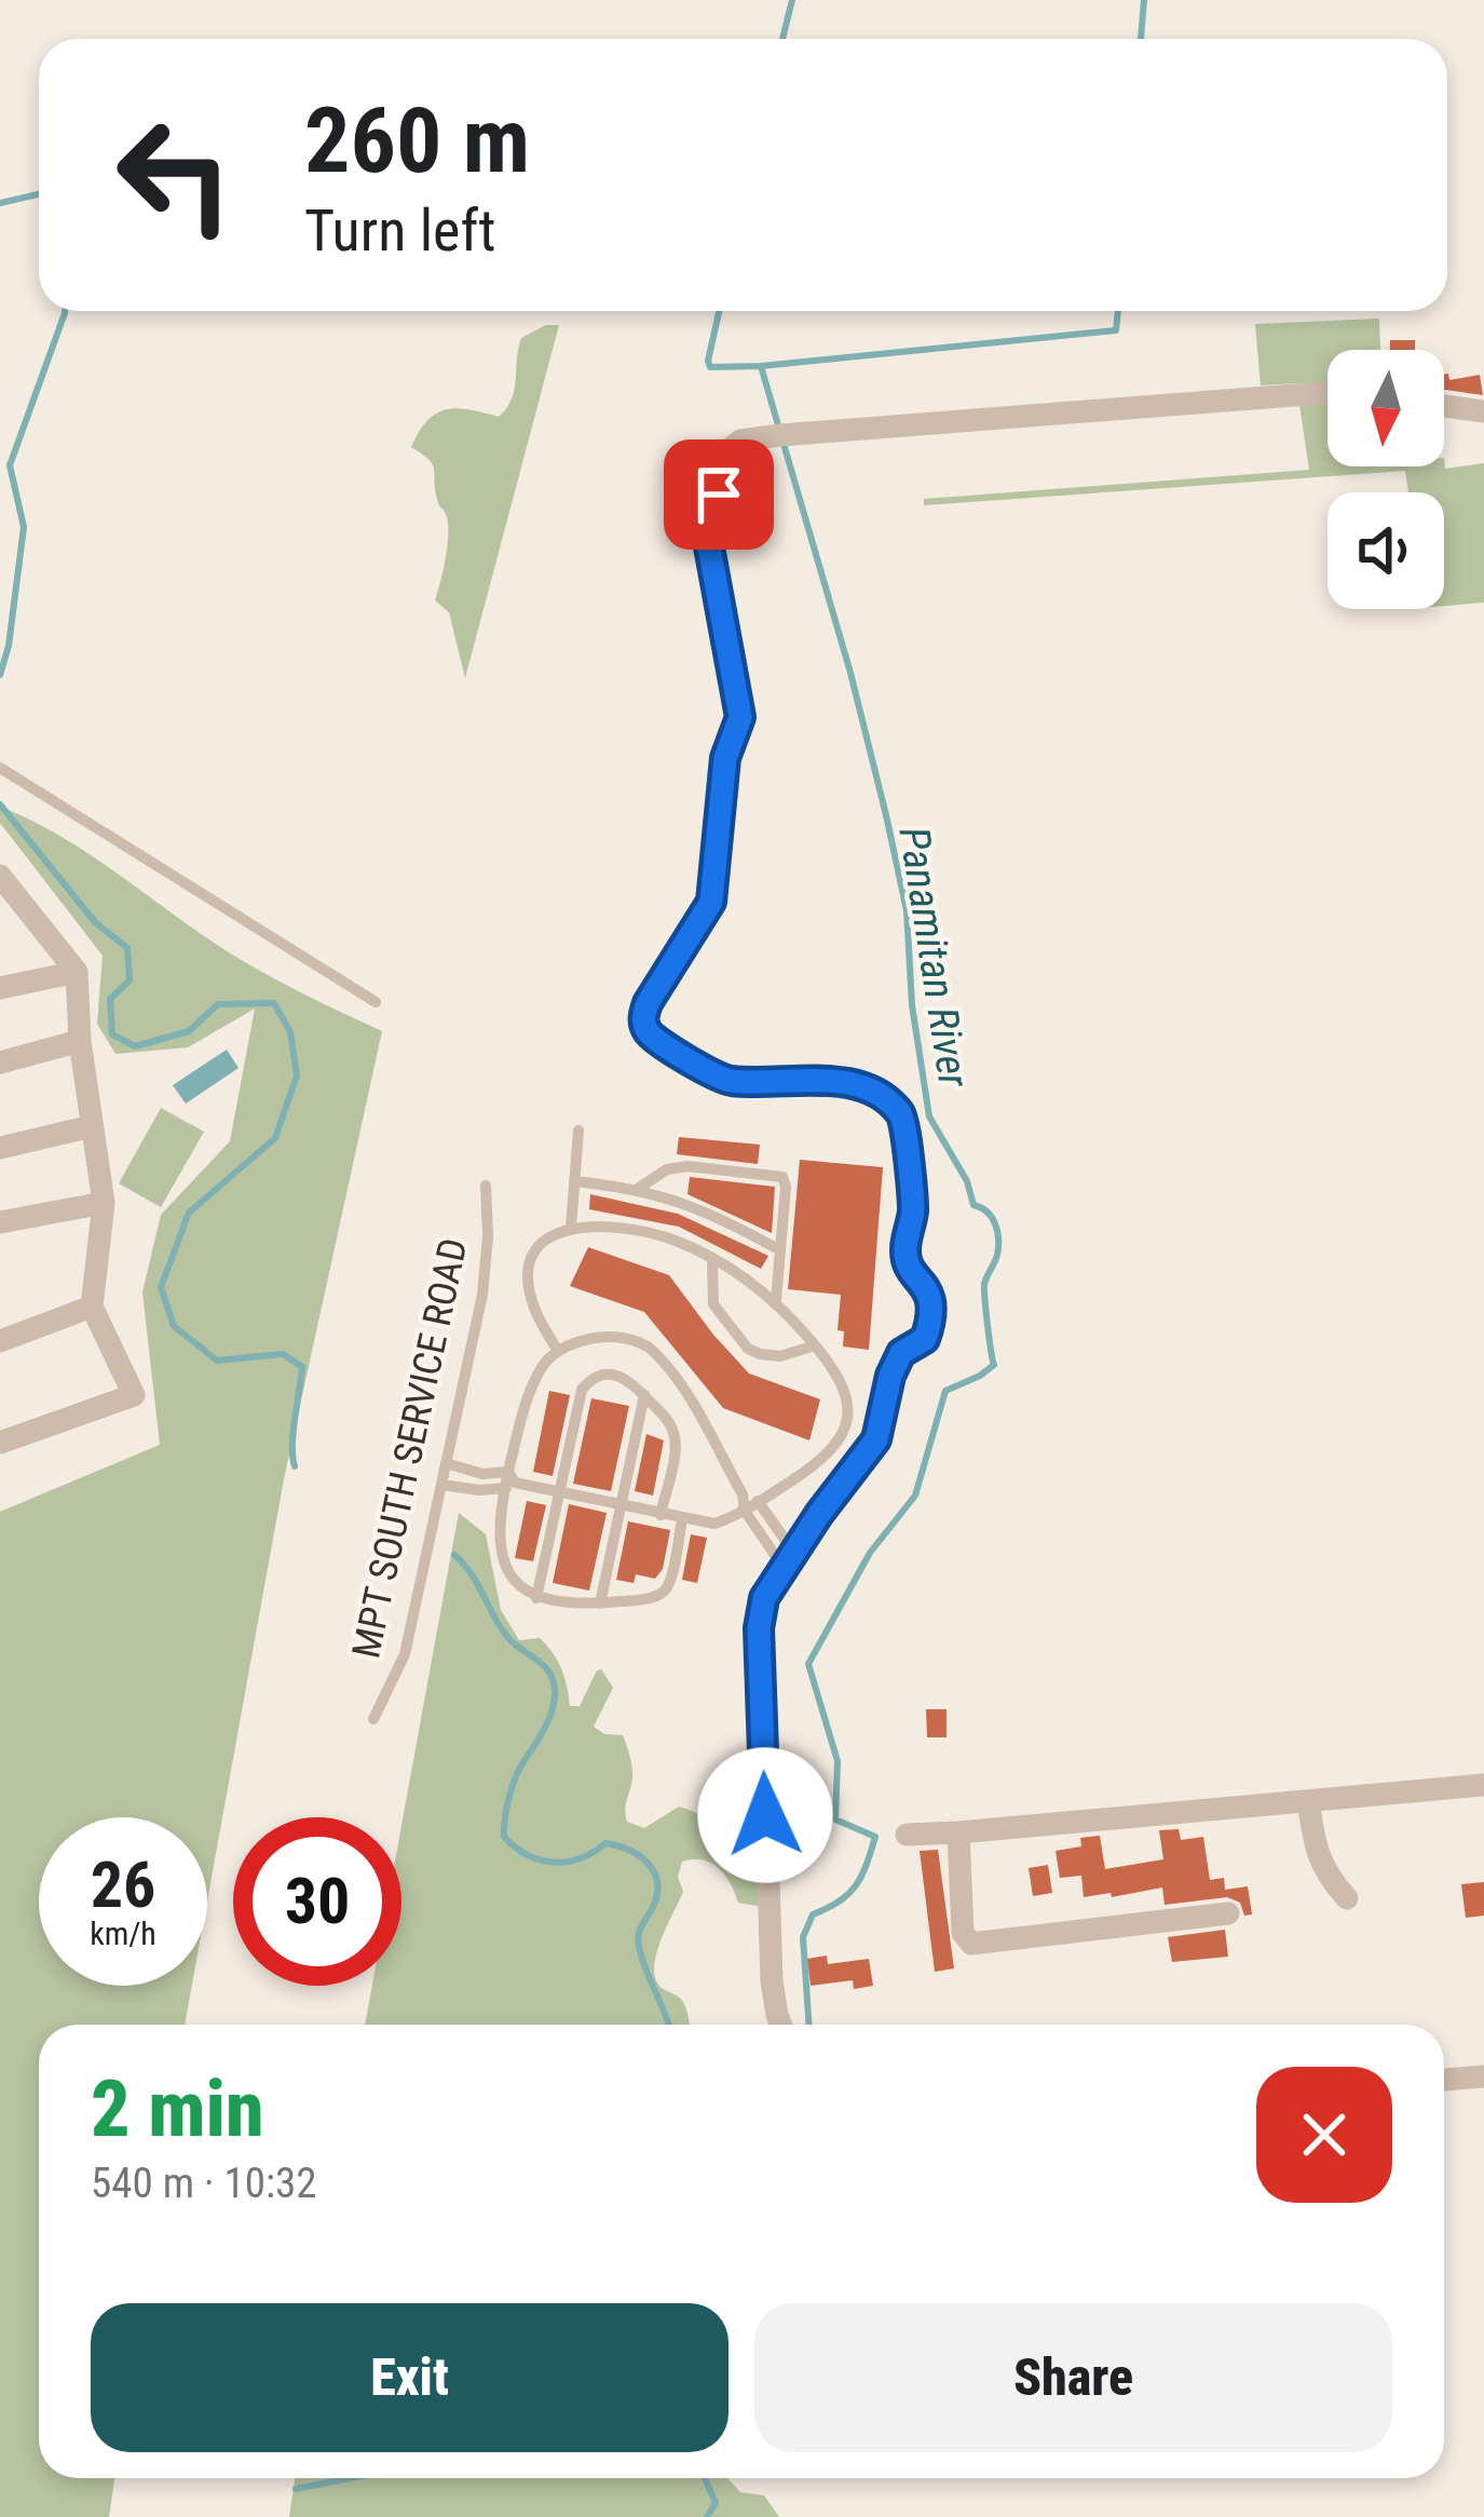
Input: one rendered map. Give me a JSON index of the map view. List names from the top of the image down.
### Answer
{
  "streets": {
    "lane": ["MPT SOUTH SERVICE ROAD"]
  },
  "water": ["Panamitan River"],
  "north": "bottom",
  "page": {
    "turn": ["260 m", "Turn left"],
    "speed": "26 km/h",
    "limit": "30",
    "heading": ["2 min", "540 m · 10:32"],
    "buttons": ["Exit", "Share"]
  }
}
